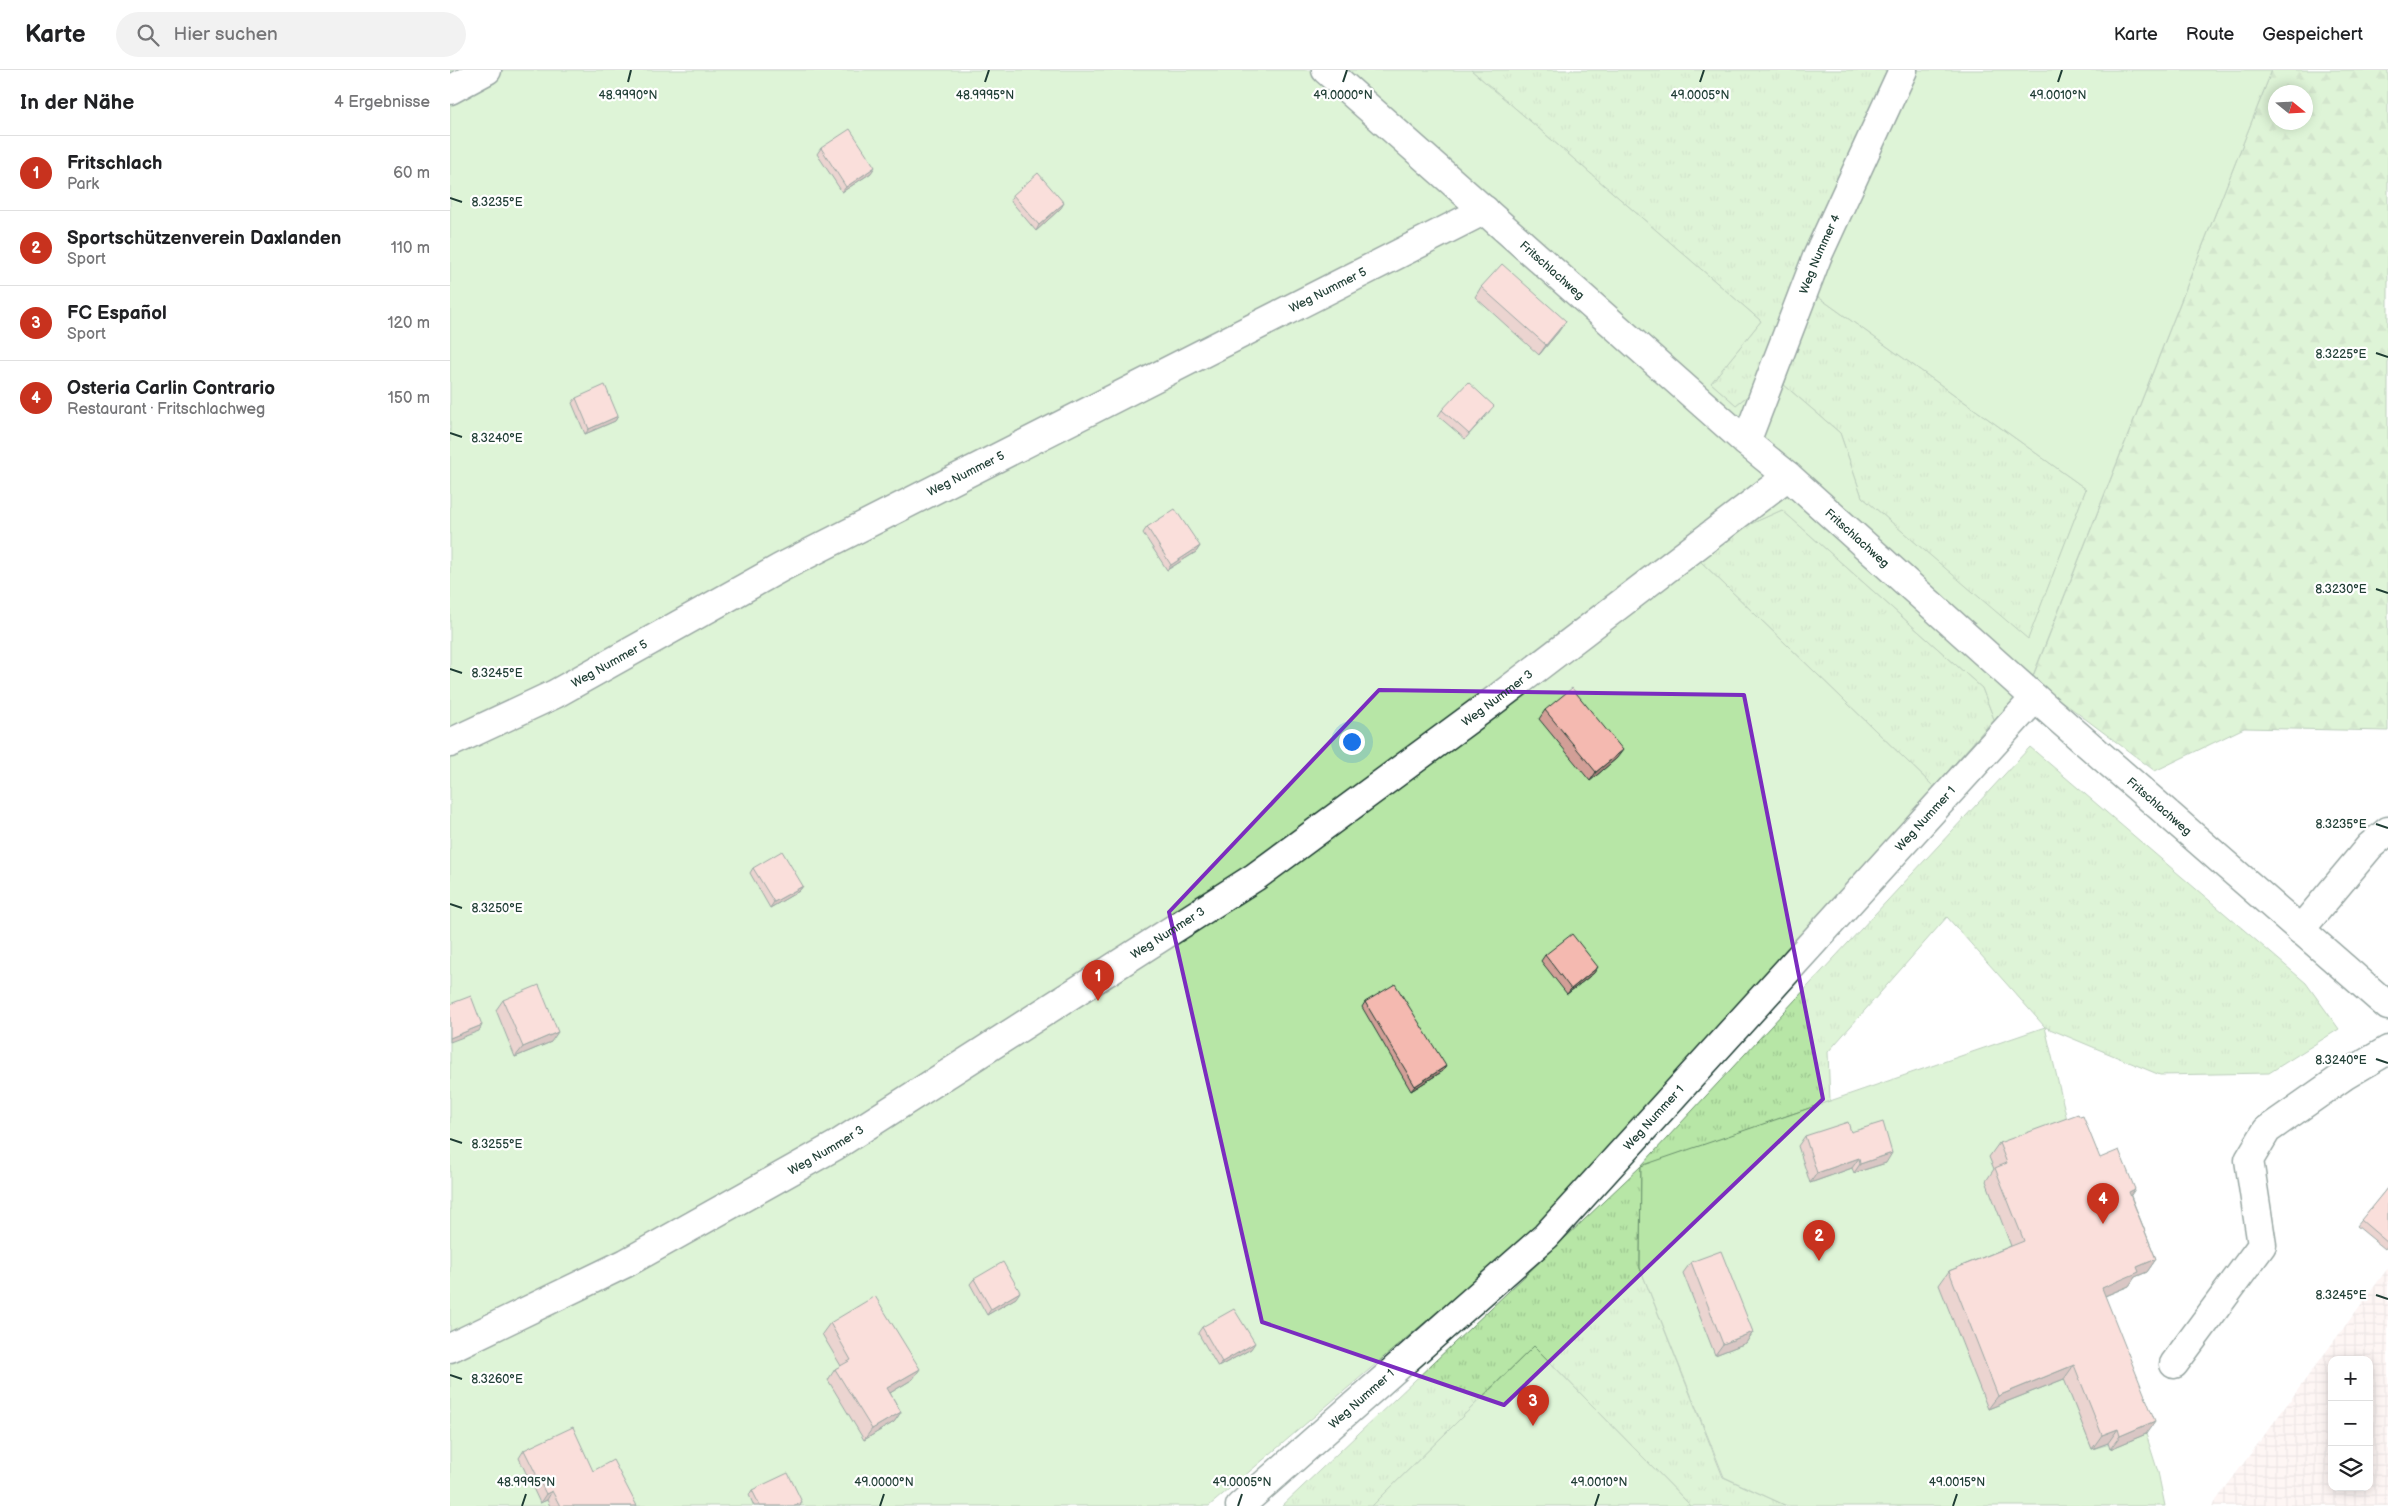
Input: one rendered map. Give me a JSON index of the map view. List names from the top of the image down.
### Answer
{
  "streets": {
    "street": [
      "Weg Nummer 4",
      "Fritschlachweg",
      "Weg Nummer 5",
      "Weg Nummer 3",
      "Weg Nummer 1"
    ]
  },
  "crossings": [
    ["Weg Nummer 4", "Fritschlachweg"],
    ["Fritschlachweg", "Weg Nummer 5"],
    ["Fritschlachweg", "Weg Nummer 3"],
    ["Fritschlachweg", "Weg Nummer 1"]
  ],
  "north": "right",
  "page": {
    "header": "Karte",
    "search": "Hier suchen",
    "nav": ["Karte", "Route", "Gespeichert"],
    "heading": ["In der Nähe", "4 Ergebnisse"],
    "list": [
      {
        "mark": "1",
        "name": "Fritschlach",
        "note": "Park",
        "value": "60 m"
      },
      {
        "mark": "2",
        "name": "Sportschützenverein Daxlanden",
        "note": "Sport",
        "value": "110 m"
      },
      {
        "mark": "3",
        "name": "FC Español",
        "note": "Sport",
        "value": "120 m"
      },
      {
        "mark": "4",
        "name": "Osteria Carlin Contrario",
        "note": "Restaurant · Fritschlachweg",
        "value": "150 m"
      }
    ],
    "pins": [
      "1",
      "4",
      "2",
      "3"
    ],
    "map_buttons": ["+", "−"]
  },
  "coordinates": [
    "48.9990°N",
    "48.9995°N",
    "49.0000°N",
    "49.0005°N",
    "49.0010°N",
    "8.3235°E",
    "8.3225°E",
    "8.3240°E",
    "8.3230°E",
    "8.3245°E",
    "8.3250°E",
    "8.3255°E",
    "8.3260°E",
    "49.0015°N"
  ]
}
